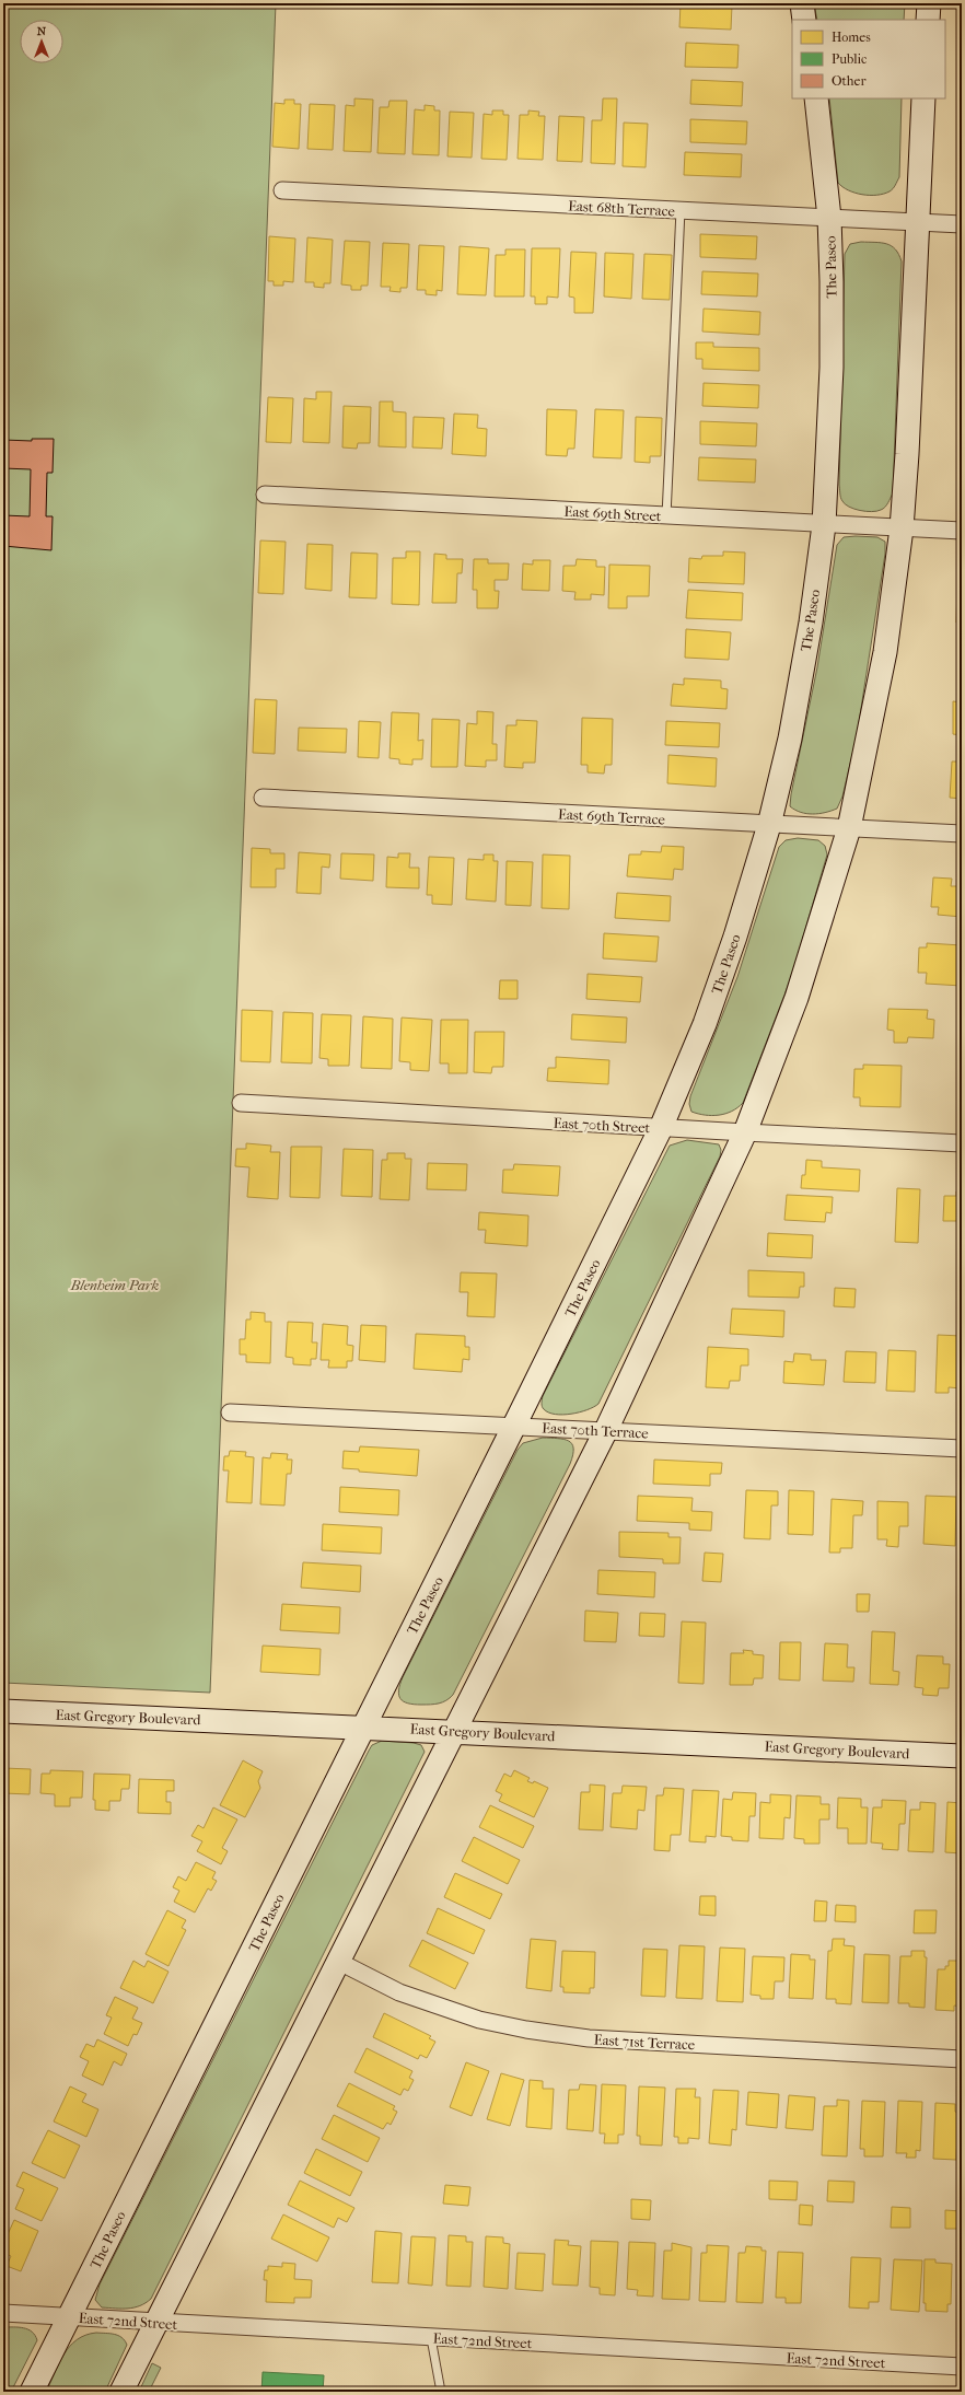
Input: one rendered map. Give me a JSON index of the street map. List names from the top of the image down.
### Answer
{
  "streets": {
    "main road": ["The Paseo", "East Gregory Boulevard"],
    "street": [
      "East 68th Terrace",
      "East 69th Street",
      "East 69th Terrace",
      "East 70th Street",
      "East 70th Terrace",
      "East 71st Terrace",
      "East 72nd Street"
    ]
  },
  "crossings": [
    ["East 68th Terrace", "The Paseo"],
    ["The Paseo", "East 69th Street"],
    ["The Paseo", "East 69th Terrace"],
    ["The Paseo", "East 70th Street"],
    ["The Paseo", "East 70th Terrace"],
    ["The Paseo", "East Gregory Boulevard"],
    ["The Paseo", "East 72nd Street"]
  ],
  "parks": ["Blenheim Park"],
  "legend": ["Homes", "Public", "Other"],
  "north": "top"
}
